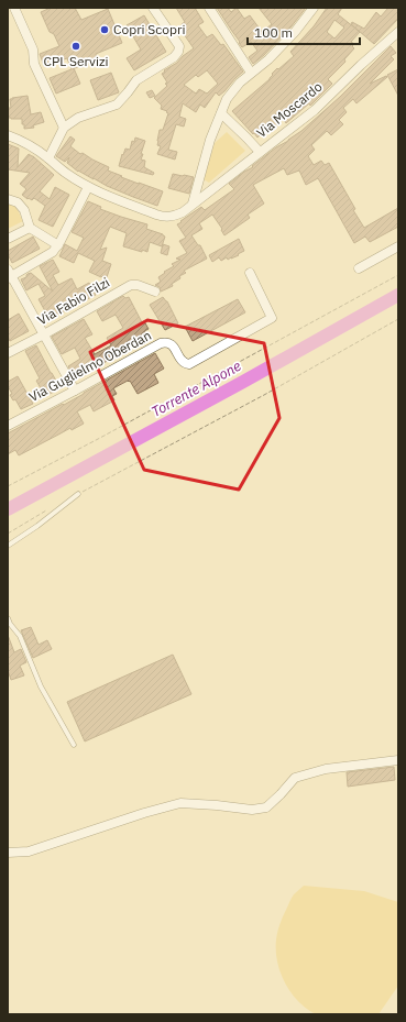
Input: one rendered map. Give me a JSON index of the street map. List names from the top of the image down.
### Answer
{
  "streets": {
    "street": ["Via Moscardo", "Via Fabio Filzi", "Via Guglielmo Oberdan"]
  },
  "water": ["Torrente Alpone"],
  "places": ["Copri Scopri", "CPL Servizi"],
  "scale_bar": "100 m"
}
